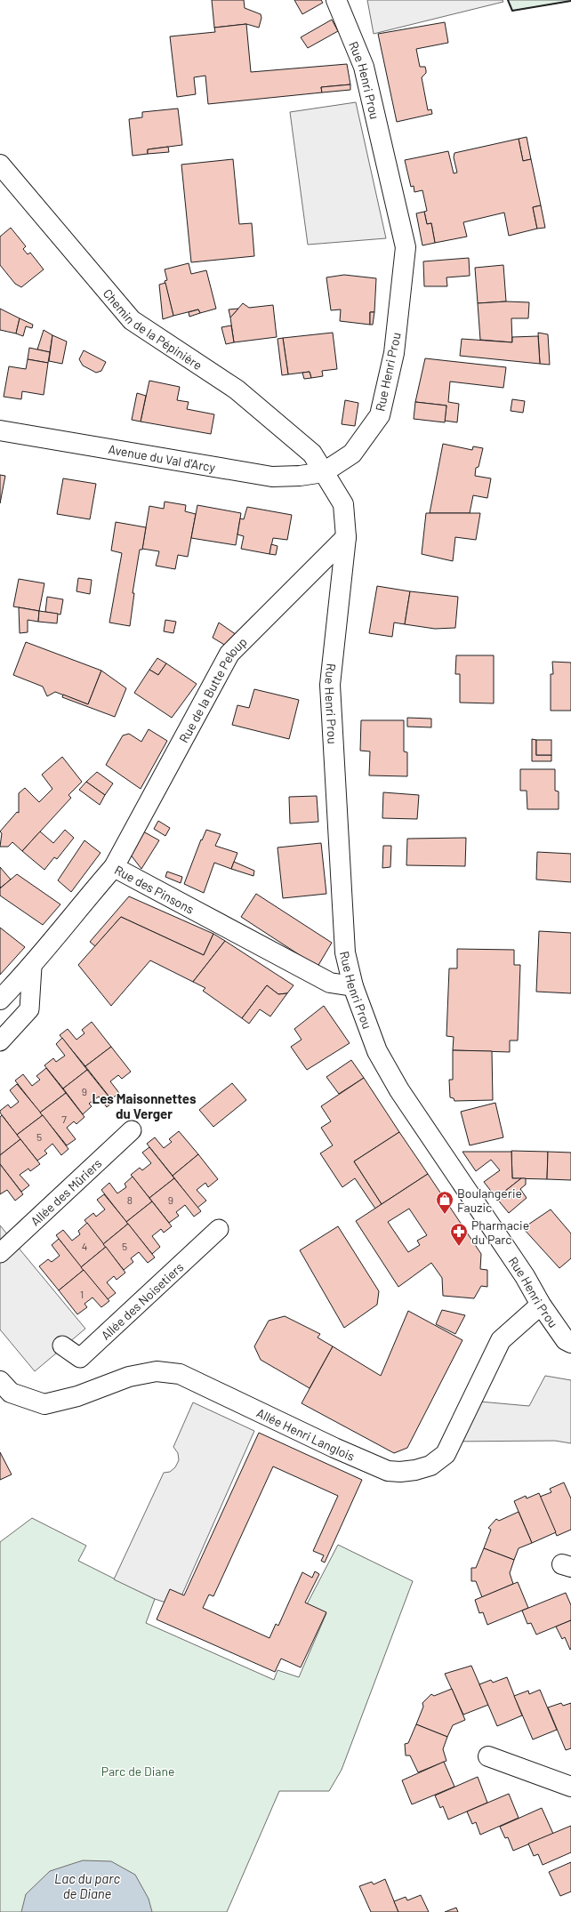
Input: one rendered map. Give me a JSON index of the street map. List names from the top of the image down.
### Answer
{
  "streets": {
    "street": [
      "Rue Henri Prou",
      "Chemin de la Pépinière",
      "Avenue du Val d'Arcy",
      "Rue de la Butte Peloup",
      "Rue des Pinsons",
      "Allée des Mûriers",
      "Allée des Noisetiers",
      "Allée Henri Langlois"
    ]
  },
  "crossings": [
    ["Rue Henri Prou", "Chemin de la Pépinière"],
    ["Rue Henri Prou", "Avenue du Val d'Arcy"],
    ["Rue Henri Prou", "Rue de la Butte Peloup"],
    ["Rue Henri Prou", "Rue des Pinsons"],
    ["Rue Henri Prou", "Allée Henri Langlois"],
    ["Chemin de la Pépinière", "Avenue du Val d'Arcy"],
    ["Rue de la Butte Peloup", "Rue des Pinsons"]
  ],
  "districts": ["Les Maisonnettes du Verger"],
  "water": ["Lac du parc de Diane"],
  "parks": ["Parc de Diane"],
  "places": {
    "shop": ["Boulangerie Fauzic"],
    "pharmacy": ["Pharmacie du Parc"]
  },
  "house_numbers": [
    "9",
    "7",
    "5",
    "8",
    "9",
    "4",
    "5",
    "1"
  ]
}
